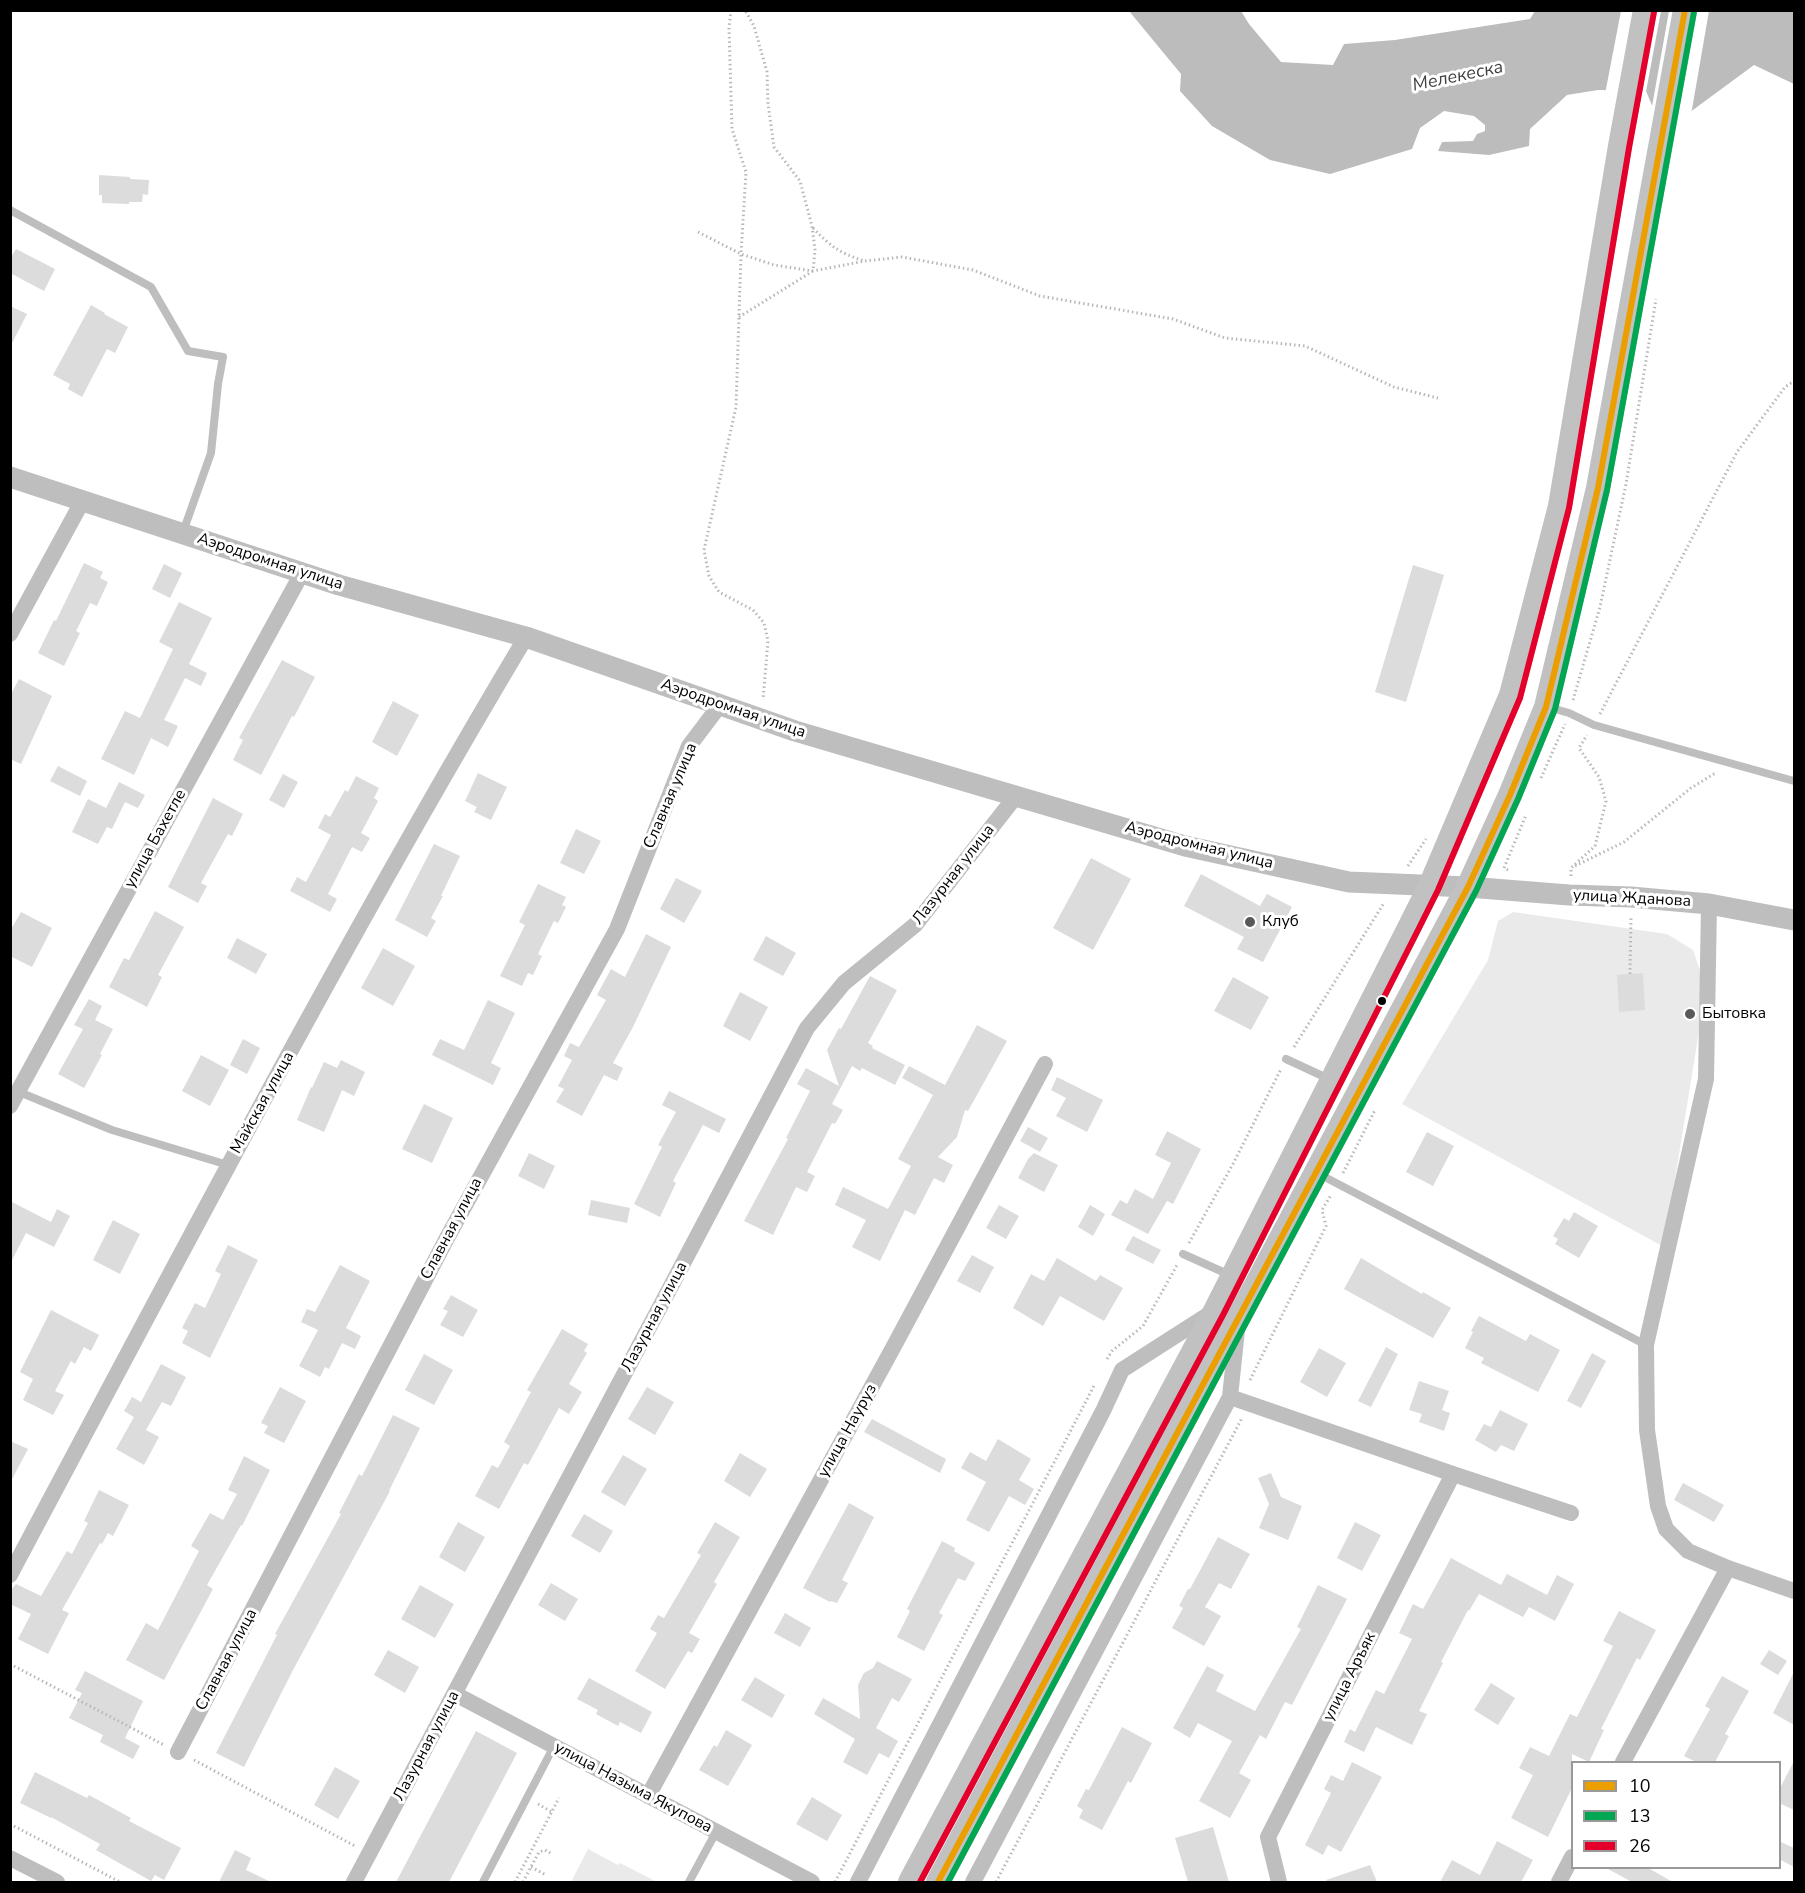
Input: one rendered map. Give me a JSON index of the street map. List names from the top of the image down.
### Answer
{
  "streets": {
    "street": [
      "Аэродромная улица",
      "Славная улица",
      "улица Бахетле",
      "Лазурная улица",
      "улица Жданова",
      "Майская улица",
      "улица Науруз",
      "улица Аръяк",
      "улица Назыма Якупова"
    ]
  },
  "crossings": [
    ["Аэродромная улица", "Славная улица"],
    ["Аэродромная улица", "улица Бахетле"],
    ["Аэродромная улица", "Лазурная улица"],
    ["Аэродромная улица", "улица Жданова"],
    ["Аэродромная улица", "Майская улица"],
    ["Лазурная улица", "улица Назыма Якупова"],
    ["улица Науруз", "улица Назыма Якупова"]
  ],
  "water": ["Мелекеска"],
  "places": ["Клуб", "Бытовка"],
  "lines": ["transit line 10", "transit line 13", "transit line 26"],
  "legend": ["10", "13", "26"]
}
